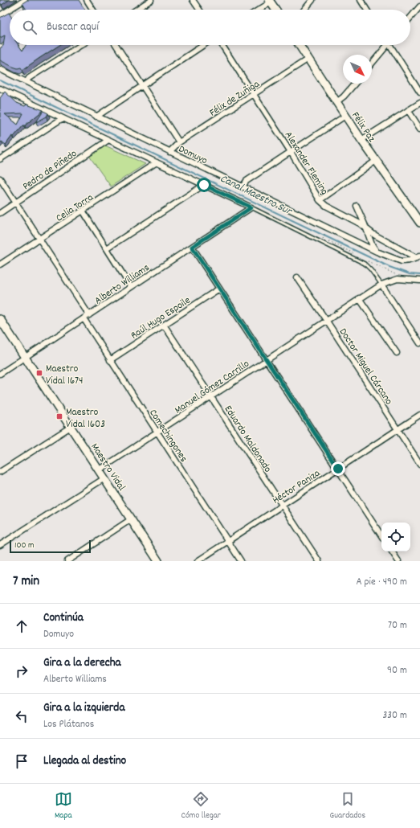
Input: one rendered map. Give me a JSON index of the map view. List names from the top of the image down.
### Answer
{
  "streets": {
    "main road": ["Félix Paz", "Maestro Vidal"],
    "street": [
      "Félix de Zuñiga",
      "Domuyo",
      "Alexander Fleming",
      "Pedro de Piñedo",
      "Celia Torra",
      "Alberto Williams",
      "Raúl Hugo Espoile",
      "Doctor Miguel Cárcano",
      "Manuel Gómez Carrillo",
      "Comechingones",
      "Eduardo Maldonado",
      "Héctor Paniza"
    ]
  },
  "crossings": [
    ["Félix de Zuñiga", "Félix Paz"],
    ["Félix de Zuñiga", "Domuyo"],
    ["Félix de Zuñiga", "Alexander Fleming"],
    ["Domuyo", "Alexander Fleming"],
    ["Alberto Williams", "Comechingones"],
    ["Alberto Williams", "Maestro Vidal"],
    ["Raúl Hugo Espoile", "Comechingones"],
    ["Raúl Hugo Espoile", "Eduardo Maldonado"],
    ["Doctor Miguel Cárcano", "Manuel Gómez Carrillo"],
    ["Doctor Miguel Cárcano", "Héctor Paniza"],
    ["Manuel Gómez Carrillo", "Comechingones"],
    ["Manuel Gómez Carrillo", "Eduardo Maldonado"],
    ["Manuel Gómez Carrillo", "Maestro Vidal"],
    ["Comechingones", "Héctor Paniza"],
    ["Eduardo Maldonado", "Héctor Paniza"]
  ],
  "water": ["Canal Maestro Sur"],
  "places": {
    "transit": ["Maestro Vidal 1674", "Maestro Vidal 1603"]
  },
  "scale_bar": "100 m",
  "north": "bottom right",
  "page": {
    "search": "Buscar aquí",
    "scale": "100 m",
    "heading": ["7 min", "A pie · 490 m"],
    "list": [
      ["Continúa", "Domuyo", "70 m"],
      ["Gira a la derecha", "Alberto Williams", "90 m"],
      ["Gira a la izquierda", "Los Plátanos", "330 m"],
      "Llegada al destino"
    ],
    "nav": ["Mapa", "Cómo llegar", "Guardados"]
  }
}
